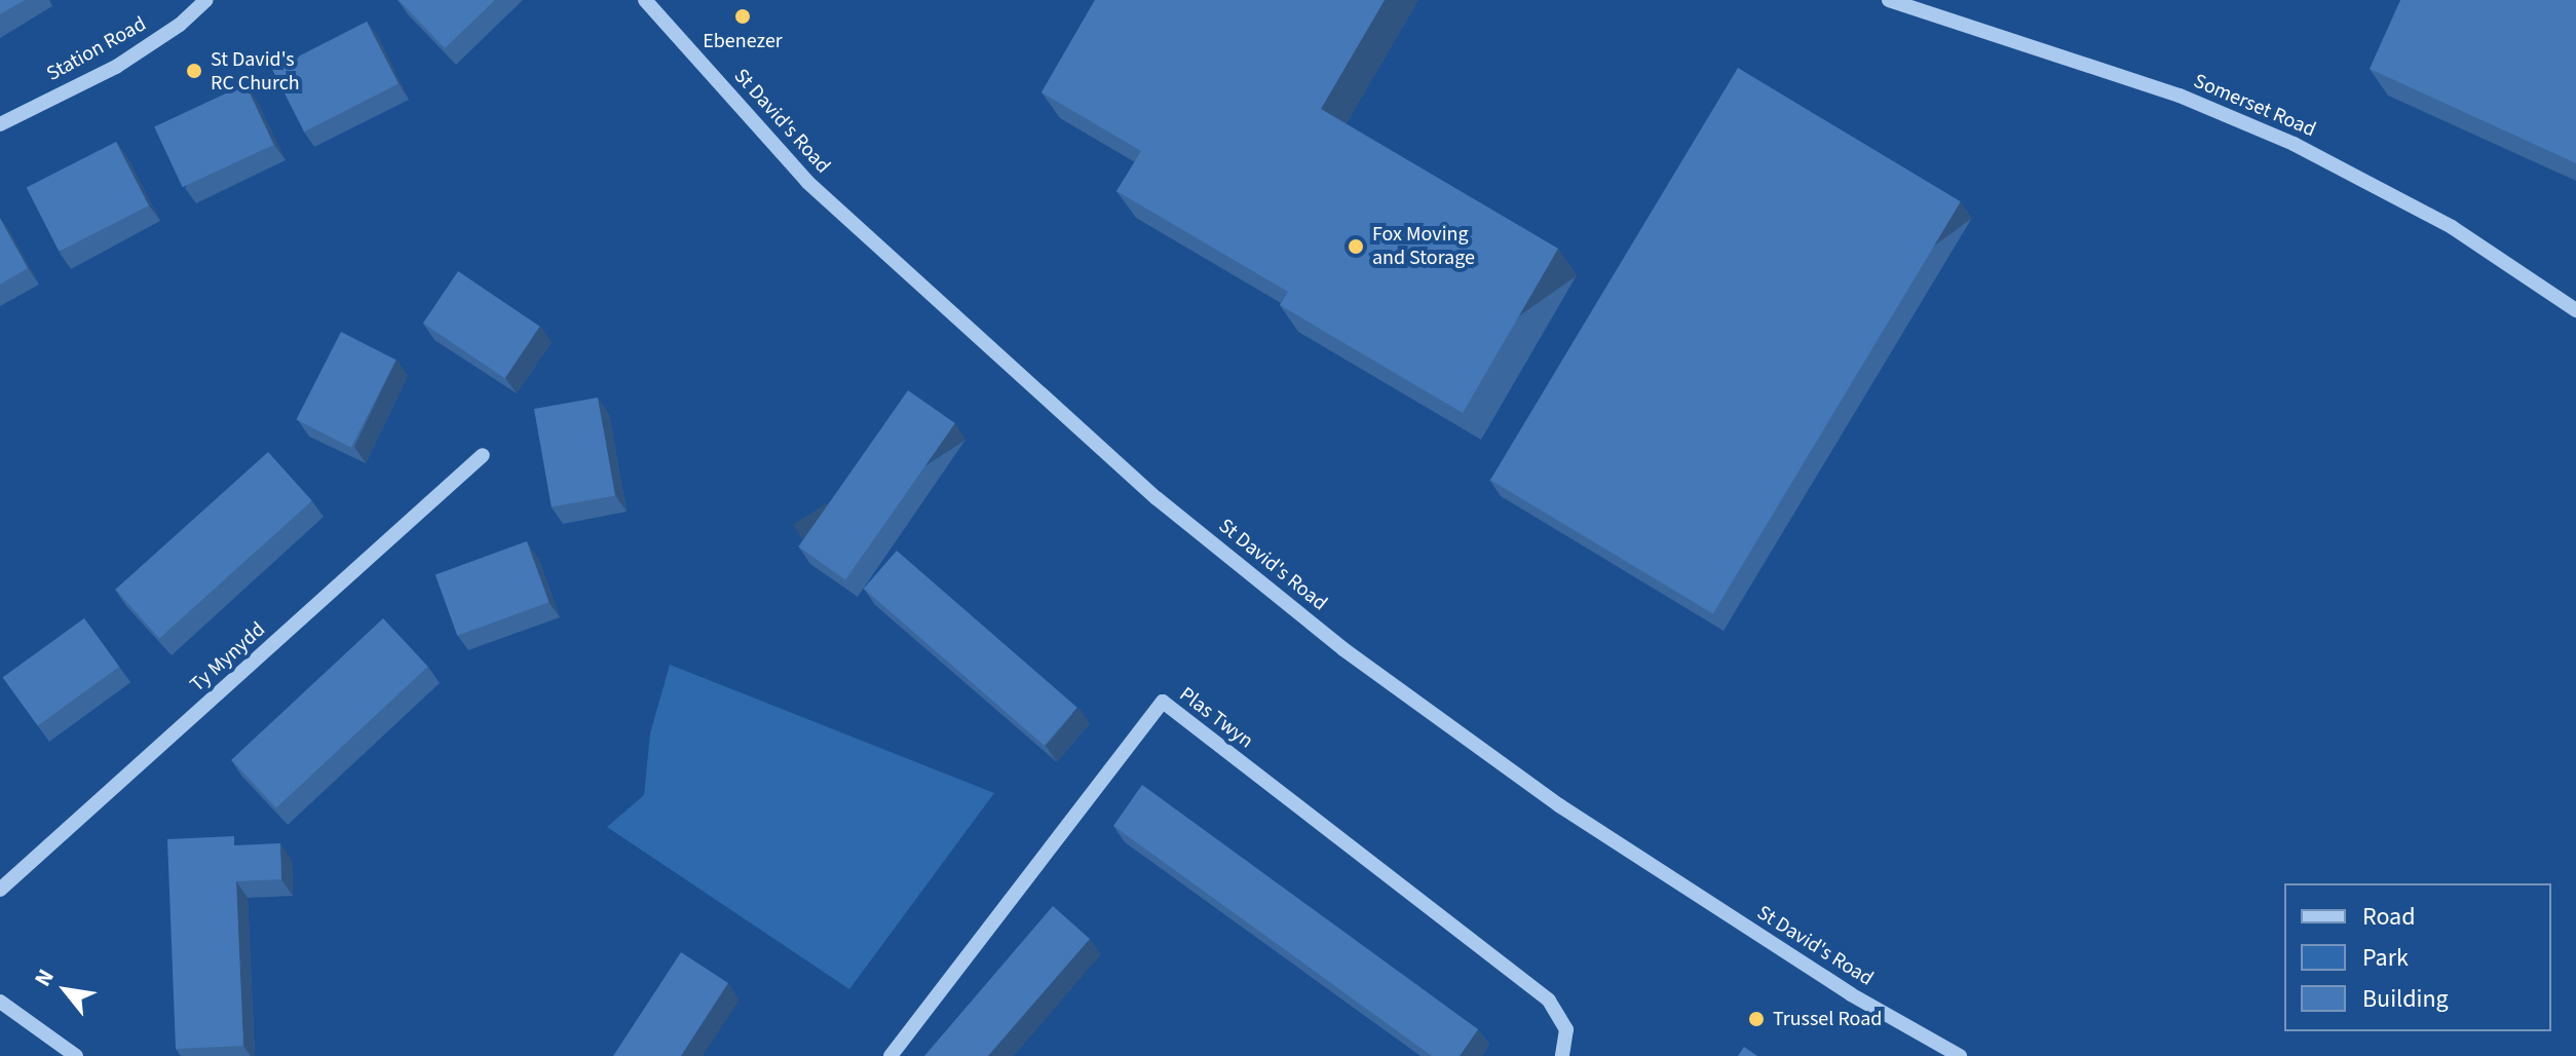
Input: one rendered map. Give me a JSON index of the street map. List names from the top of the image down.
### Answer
{
  "streets": {
    "street": [
      "Station Road",
      "Somerset Road",
      "St David's Road",
      "Ty Mynydd",
      "Plas Twyn"
    ]
  },
  "places": [
    "Ebenezer",
    "St David's RC Church",
    "Fox Moving and Storage",
    "Trussel Road"
  ],
  "legend": ["Road", "Park", "Building"],
  "north": "top left"
}
